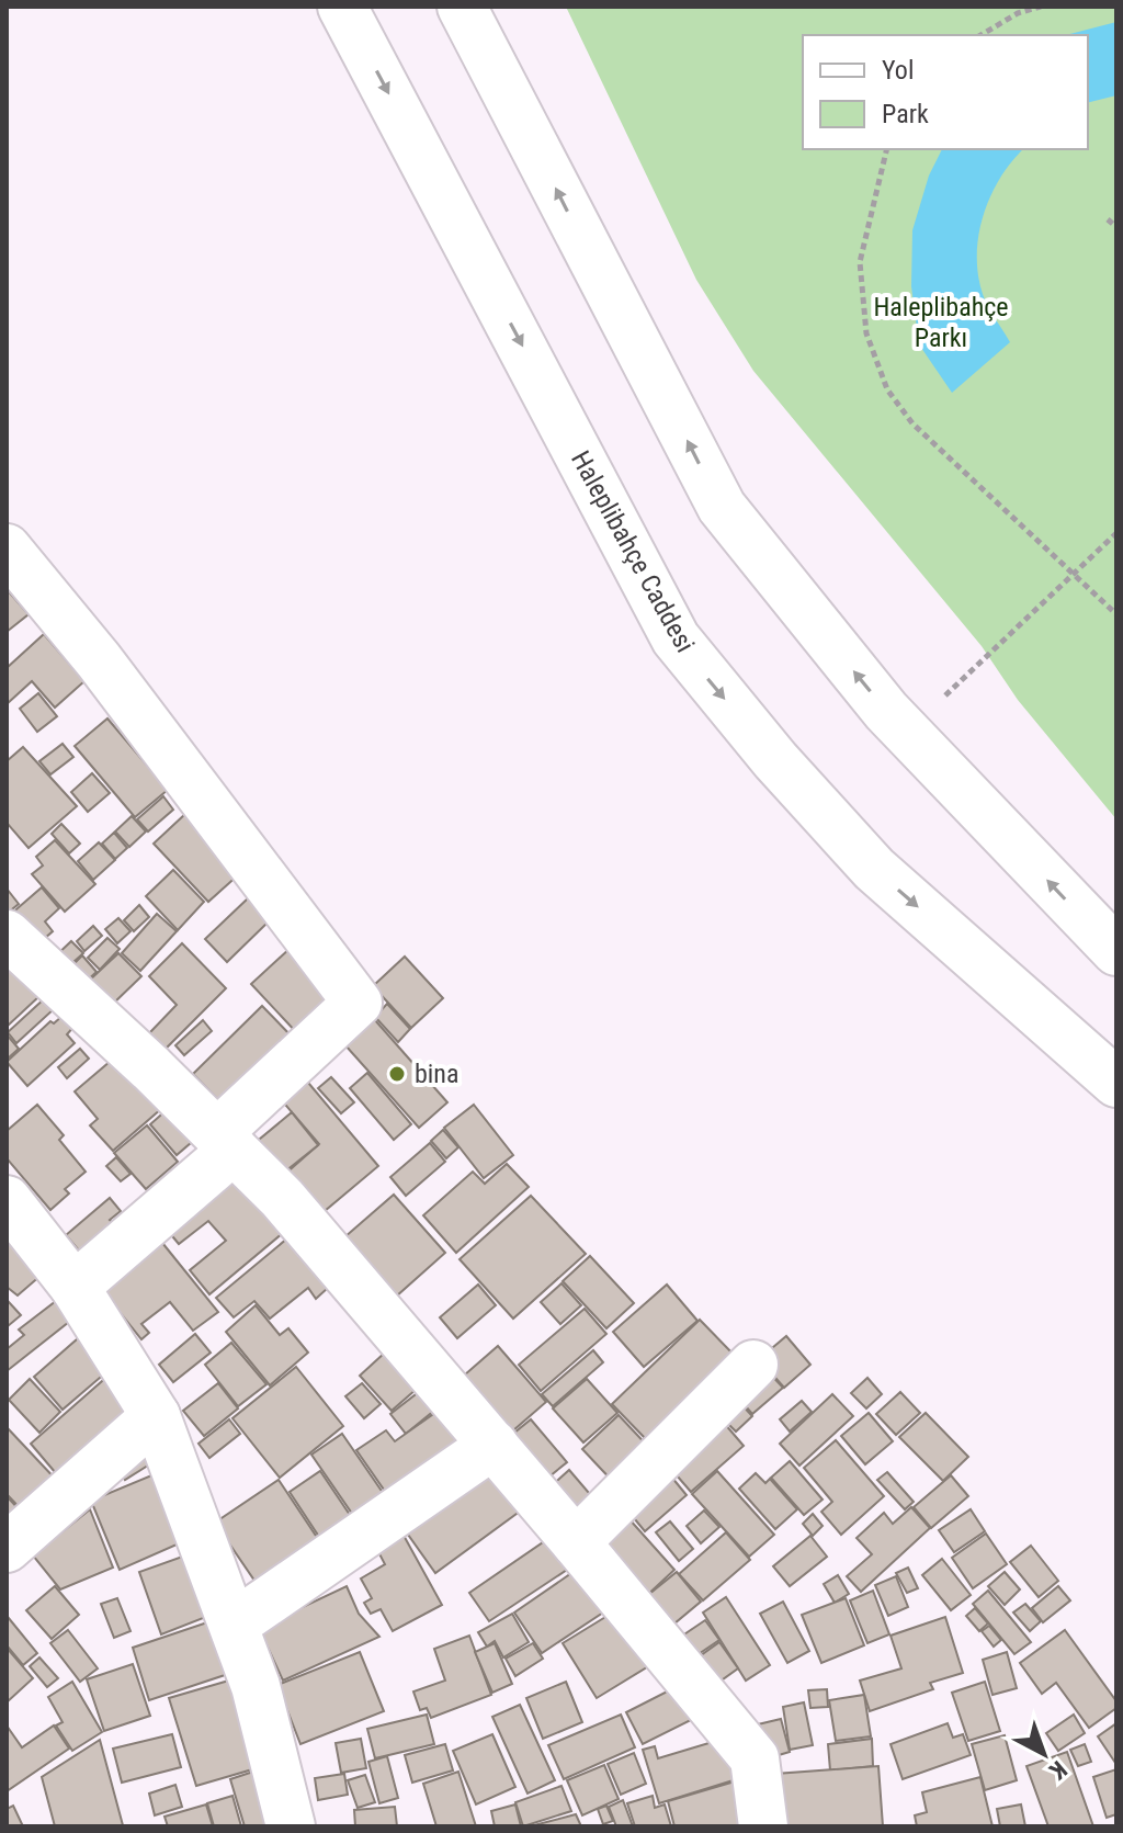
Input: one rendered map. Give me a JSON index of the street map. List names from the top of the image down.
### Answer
{
  "streets": {
    "street": ["Haleplibahçe Caddesi"]
  },
  "parks": ["Haleplibahçe Parkı"],
  "places": ["bina"],
  "legend": ["Yol", "Park"],
  "north": "bottom right"
}
